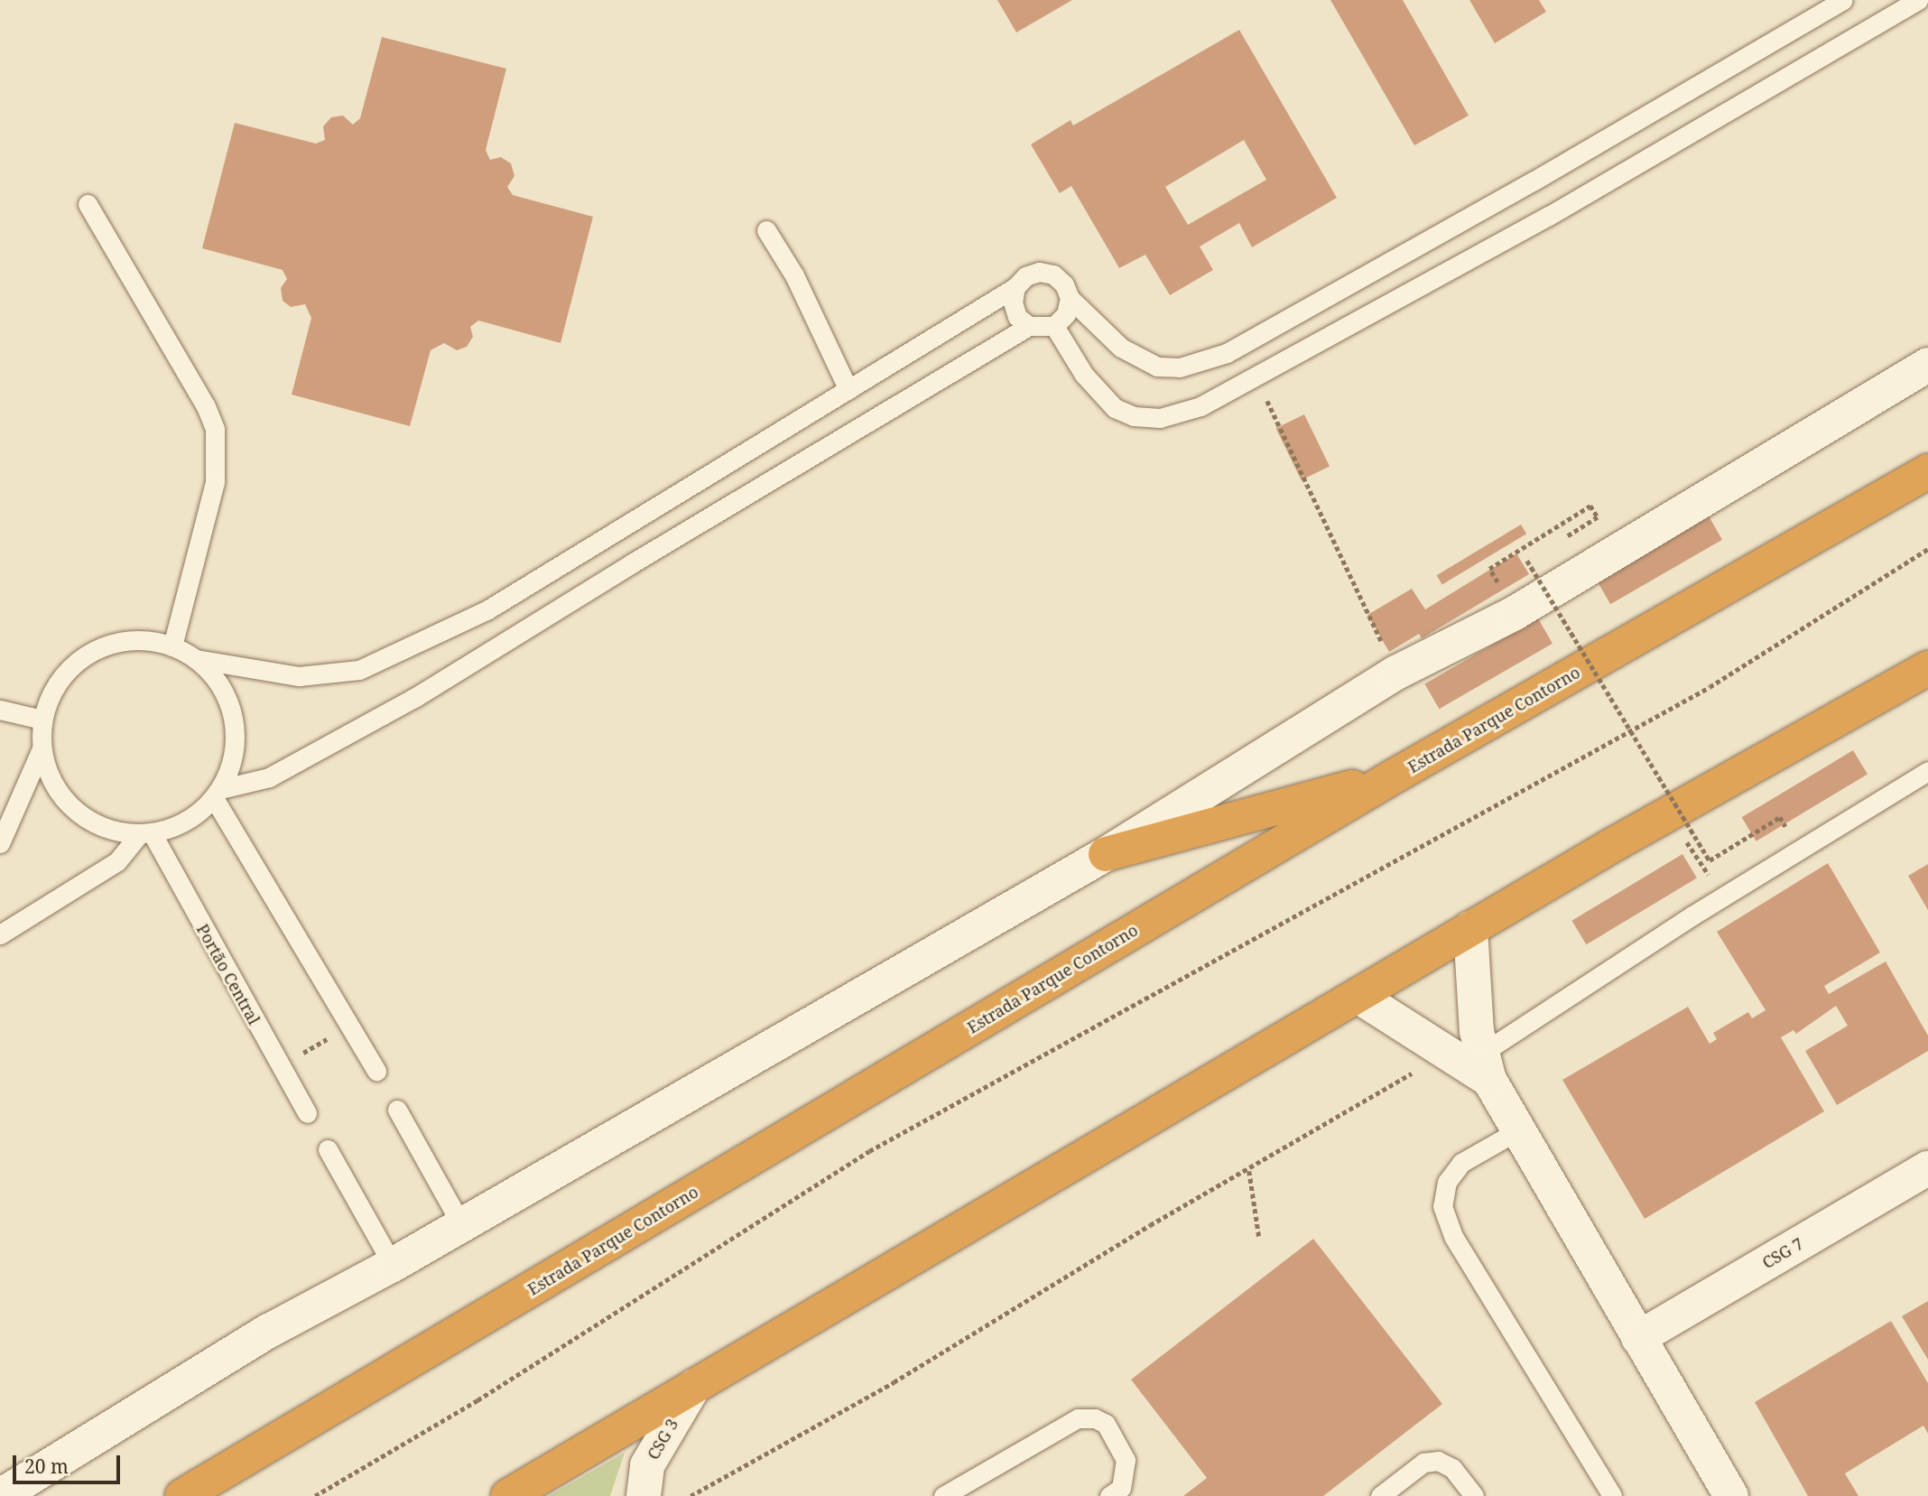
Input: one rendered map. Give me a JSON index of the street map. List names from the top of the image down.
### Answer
{
  "streets": {
    "highway": ["Estrada Parque Contorno"],
    "street": ["CSG 7", "CSG 3"],
    "lane": ["Portão Central"]
  },
  "scale_bar": "20 m"
}
